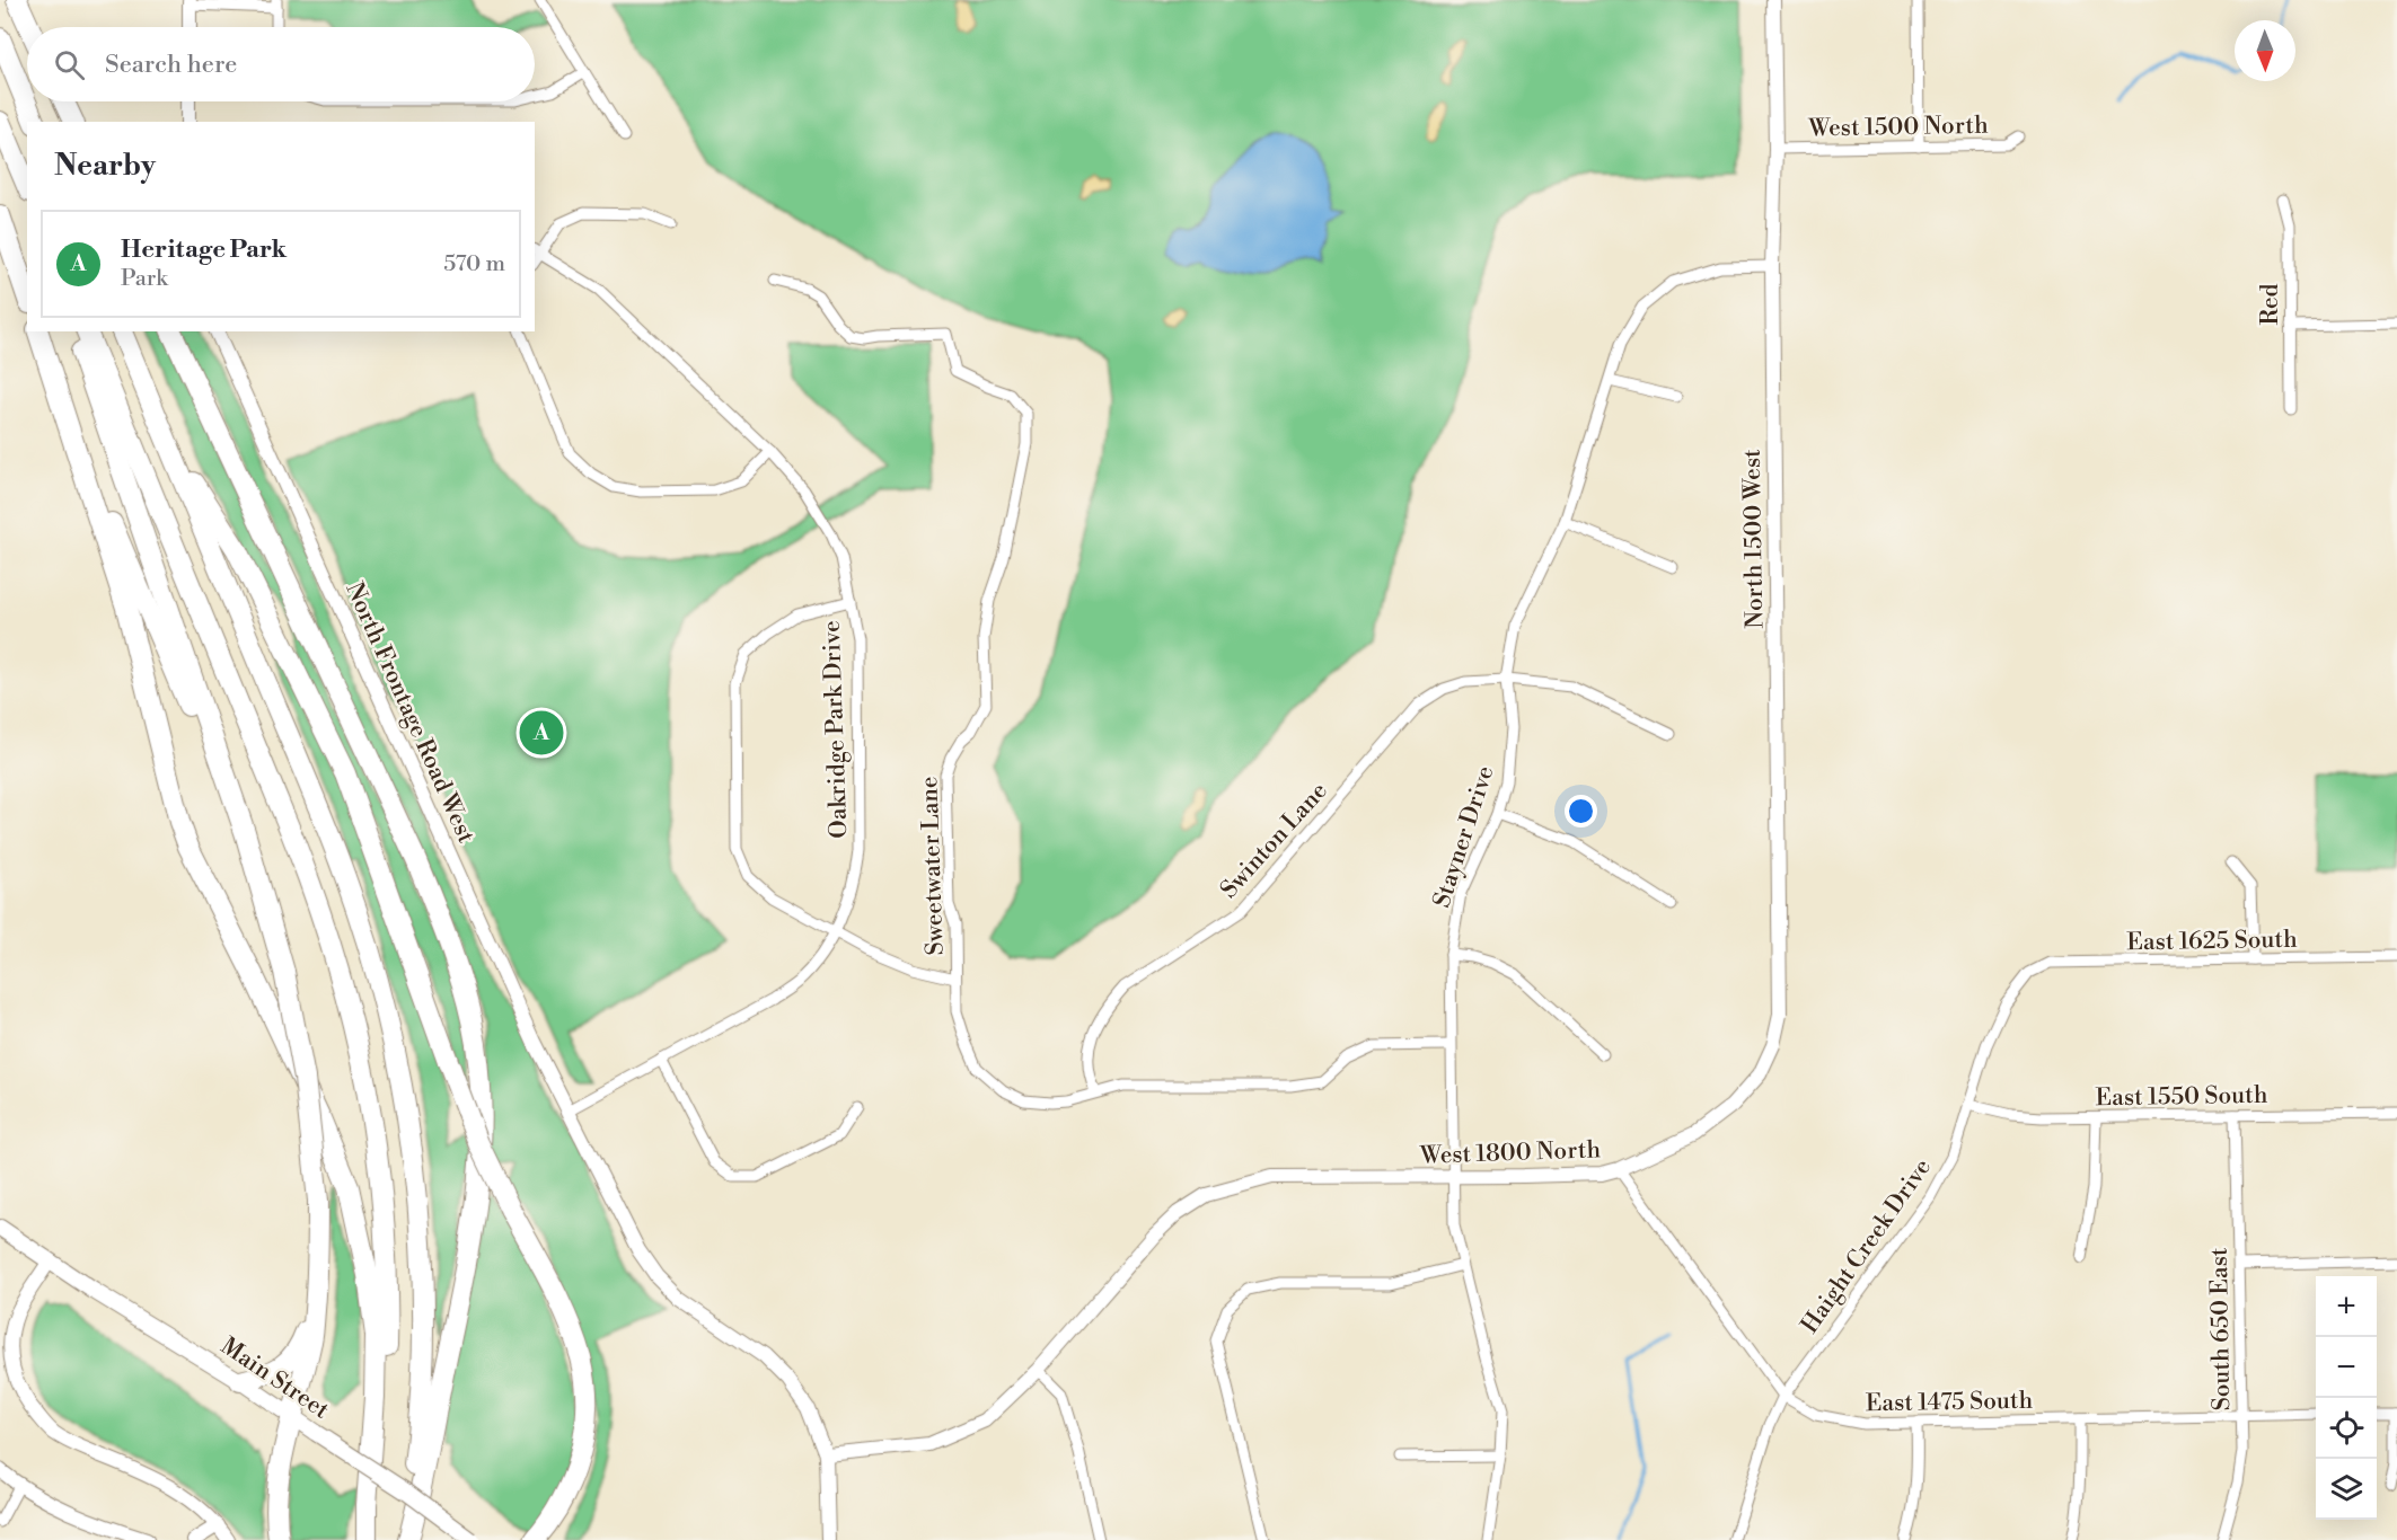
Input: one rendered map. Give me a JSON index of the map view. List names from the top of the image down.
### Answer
{
  "streets": {
    "main road": ["Main Street"],
    "street": [
      "West 1500 North",
      "Red",
      "North 1500 West",
      "North Frontage Road West",
      "Oakridge Park Drive",
      "Stayner Drive",
      "Swinton Lane",
      "Sweetwater Lane",
      "East 1625 South",
      "East 1550 South",
      "West 1800 North",
      "Haight Creek Drive",
      "South 650 East",
      "East 1475 South"
    ]
  },
  "crossings": [
    ["West 1500 North", "North 1500 West"],
    ["North 1500 West", "Stayner Drive"],
    ["North 1500 West", "West 1800 North"],
    ["North Frontage Road West", "Oakridge Park Drive"],
    ["North Frontage Road West", "West 1800 North"],
    ["Stayner Drive", "Swinton Lane"],
    ["Stayner Drive", "Sweetwater Lane"],
    ["Stayner Drive", "West 1800 North"],
    ["Swinton Lane", "Sweetwater Lane"],
    ["East 1625 South", "Haight Creek Drive"],
    ["East 1550 South", "Haight Creek Drive"],
    ["East 1550 South", "South 650 East"],
    ["West 1800 North", "East 1475 South"],
    ["Haight Creek Drive", "East 1475 South"],
    ["South 650 East", "East 1475 South"]
  ],
  "north": "bottom",
  "page": {
    "search": "Search here",
    "heading": "Nearby",
    "list": [
      {
        "mark": "A",
        "name": "Heritage Park",
        "note": "Park",
        "value": "570 m"
      }
    ],
    "pins": "A",
    "map_buttons": ["+", "−"]
  }
}
